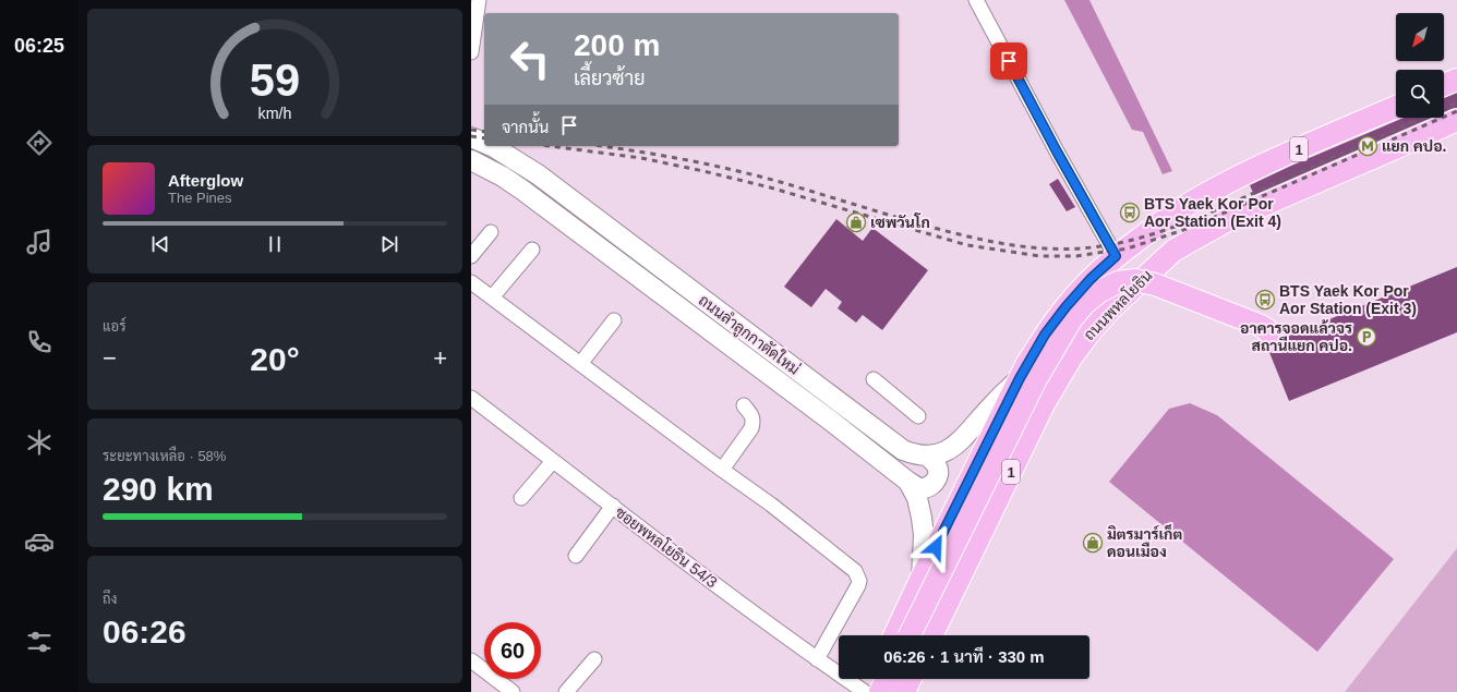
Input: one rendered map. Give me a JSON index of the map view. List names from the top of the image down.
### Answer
{
  "streets": {
    "main road": ["1", "ถนนพหลโยธิน", "ถนนลำลูกกาตัดใหม่"],
    "street": ["ซอยพหลโยธิน 54/3"]
  },
  "crossings": [
    ["1", "ถนนลำลูกกาตัดใหม่"]
  ],
  "places": {
    "metro station": ["แยก คปอ."],
    "bus stop": ["BTS Yaek Kor Por Aor Station (Exit 4)", "BTS Yaek Kor Por Aor Station (Exit 3)"],
    "shop": ["เซพวันโก", "มิตรมาร์เก็ต ดอนเมือง"],
    "parking": ["อาคารจอดแล้วจร สถานีแยก คปอ."]
  },
  "north": "bottom left",
  "page": {
    "tabs": "06:25",
    "turn": ["200 m", "เลี้ยวซ้าย"],
    "then": "จากนั้น",
    "song": ["Afterglow", "The Pines"],
    "tile": [
      "แอร์",
      ["ระยะทางเหลือ · 58%", "290 km"],
      ["ถึง", "06:26"]
    ],
    "heat": ["−", "20°", "+"],
    "limit": "60",
    "trip": "06:26 · 1 นาที · 330 m",
    "gauge": ["59", "km/h"]
  }
}
